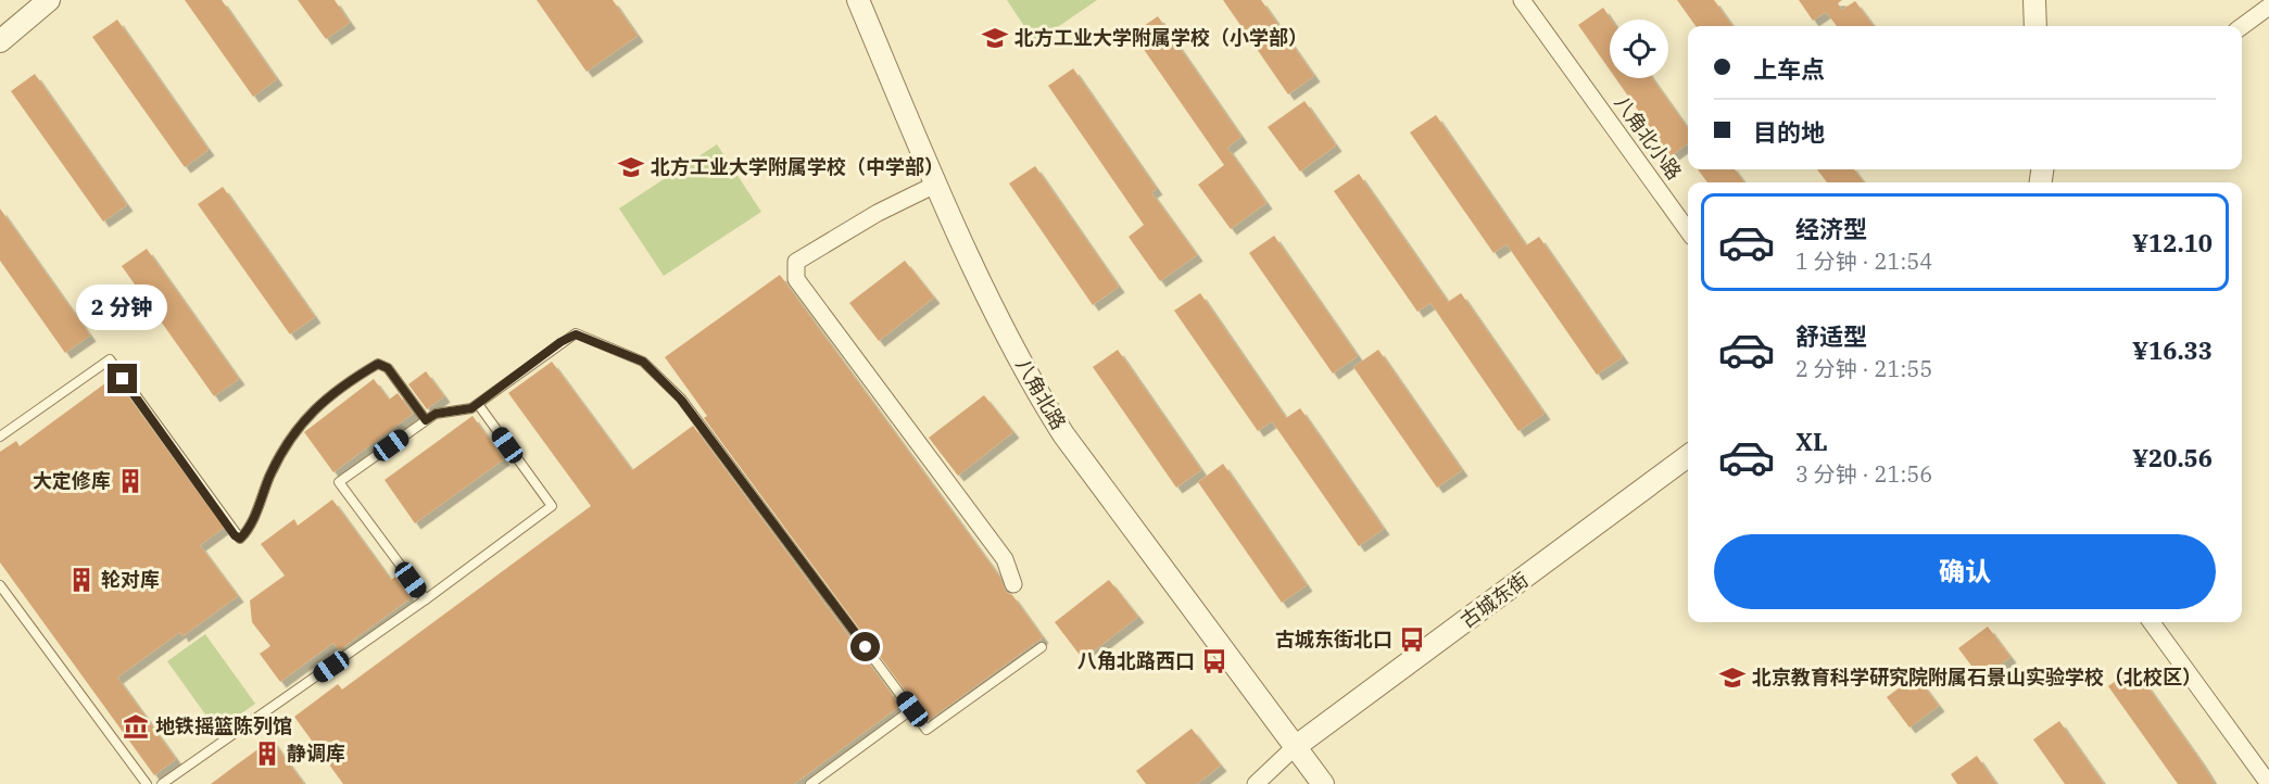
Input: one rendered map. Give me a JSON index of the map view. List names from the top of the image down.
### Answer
{
  "streets": {
    "street": ["八角北小路", "八角北路", "古城东街"]
  },
  "crossings": [
    ["八角北路", "古城东街"]
  ],
  "places": {
    "school or university": ["北方工业大学附属学校（小学部）", "北方工业大学附属学校（中学部）", "北京教育科学研究院附属石景山实验学校（北校区）"],
    "building": ["大定修库", "轮对库", "静调库"],
    "bus stop": ["古城东街北口", "八角北路西口"],
    "museum": ["地铁摇篮陈列馆"]
  },
  "page": {
    "banner": ["上车点", "目的地"],
    "list": [
      {
        "name": "经济型",
        "note": "1 分钟 · 21:54",
        "value": "¥12.10"
      },
      {
        "name": "舒适型",
        "note": "2 分钟 · 21:55",
        "value": "¥16.33"
      },
      {
        "name": "XL",
        "note": "3 分钟 · 21:56",
        "value": "¥20.56"
      }
    ],
    "bubble": "2 分钟",
    "buttons": "确认"
  }
}
